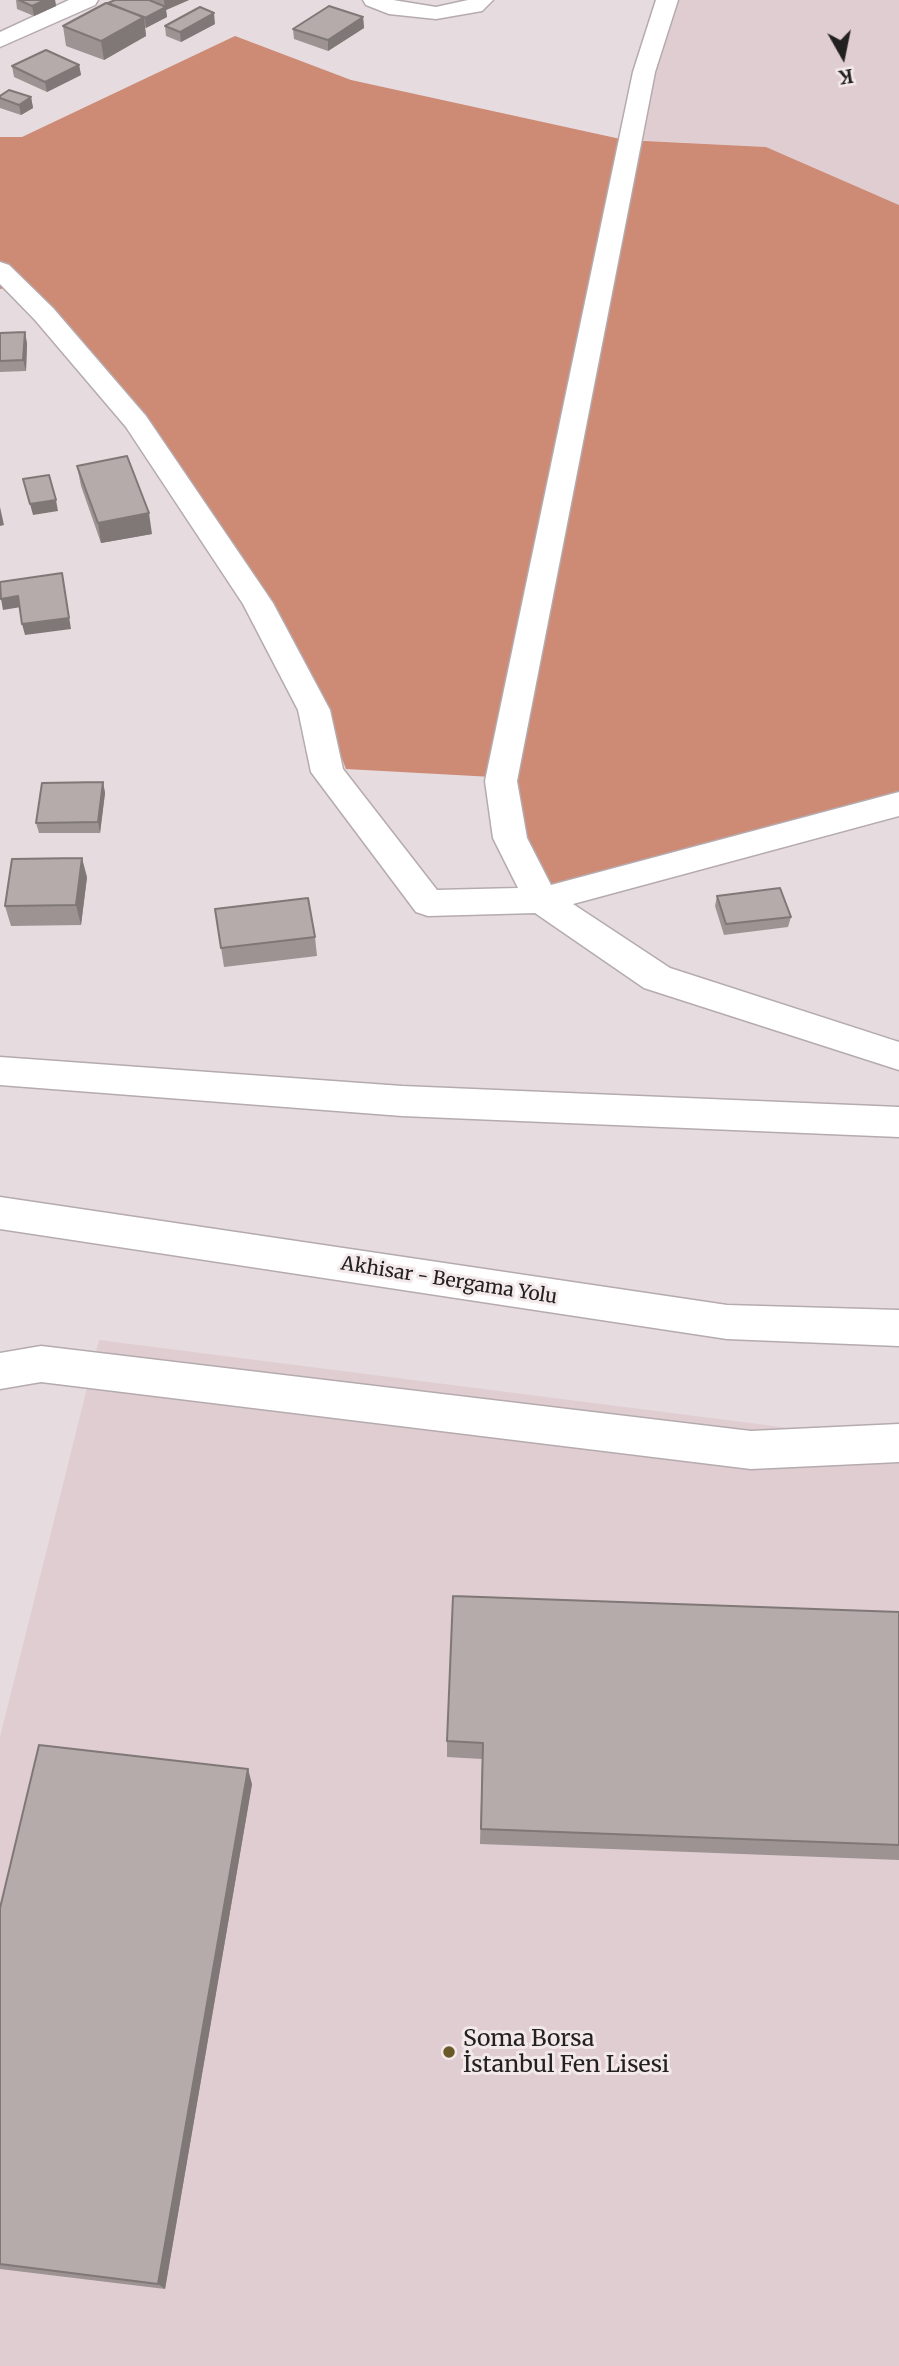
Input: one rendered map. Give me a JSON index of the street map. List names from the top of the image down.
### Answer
{
  "streets": {
    "street": ["Akhisar - Bergama Yolu"]
  },
  "places": ["Soma Borsa İstanbul Fen Lisesi"],
  "north": "bottom"
}
